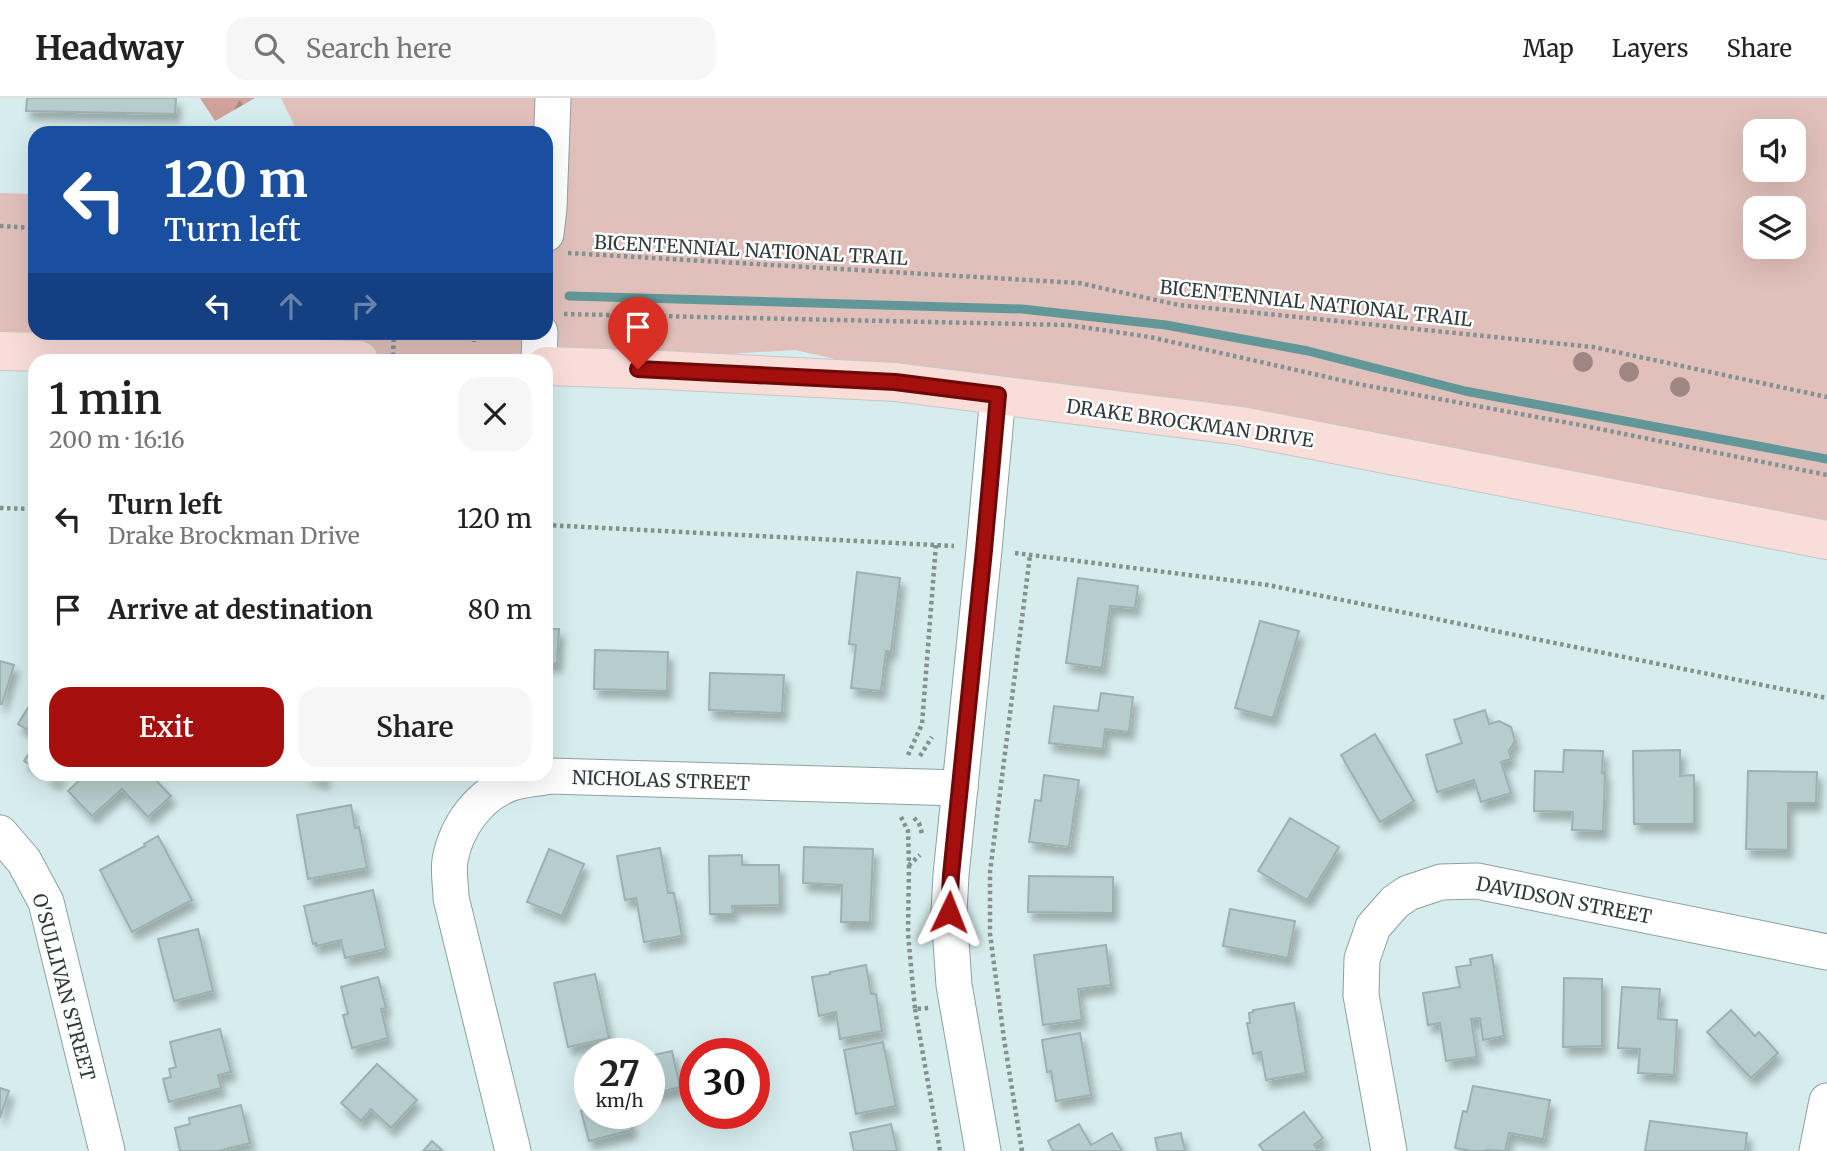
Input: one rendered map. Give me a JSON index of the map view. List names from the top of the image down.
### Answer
{
  "streets": {
    "main road": ["DRAKE BROCKMAN DRIVE"],
    "street": ["NICHOLAS STREET", "DAVIDSON STREET", "O'SULLIVAN STREET"],
    "path": ["BICENTENNIAL NATIONAL TRAIL"]
  },
  "page": {
    "header": "Headway",
    "search": "Search here",
    "nav": ["Map", "Layers", "Share"],
    "turn": ["120 m", "Turn left"],
    "heading": ["1 min", "200 m · 16:16"],
    "list": [
      {
        "name": "Turn left",
        "note": "Drake Brockman Drive",
        "value": "120 m"
      },
      {
        "name": "Arrive at destination",
        "value": "80 m"
      }
    ],
    "buttons": ["Exit", "Share"],
    "speed": "27 km/h",
    "limit": "30"
  }
}
